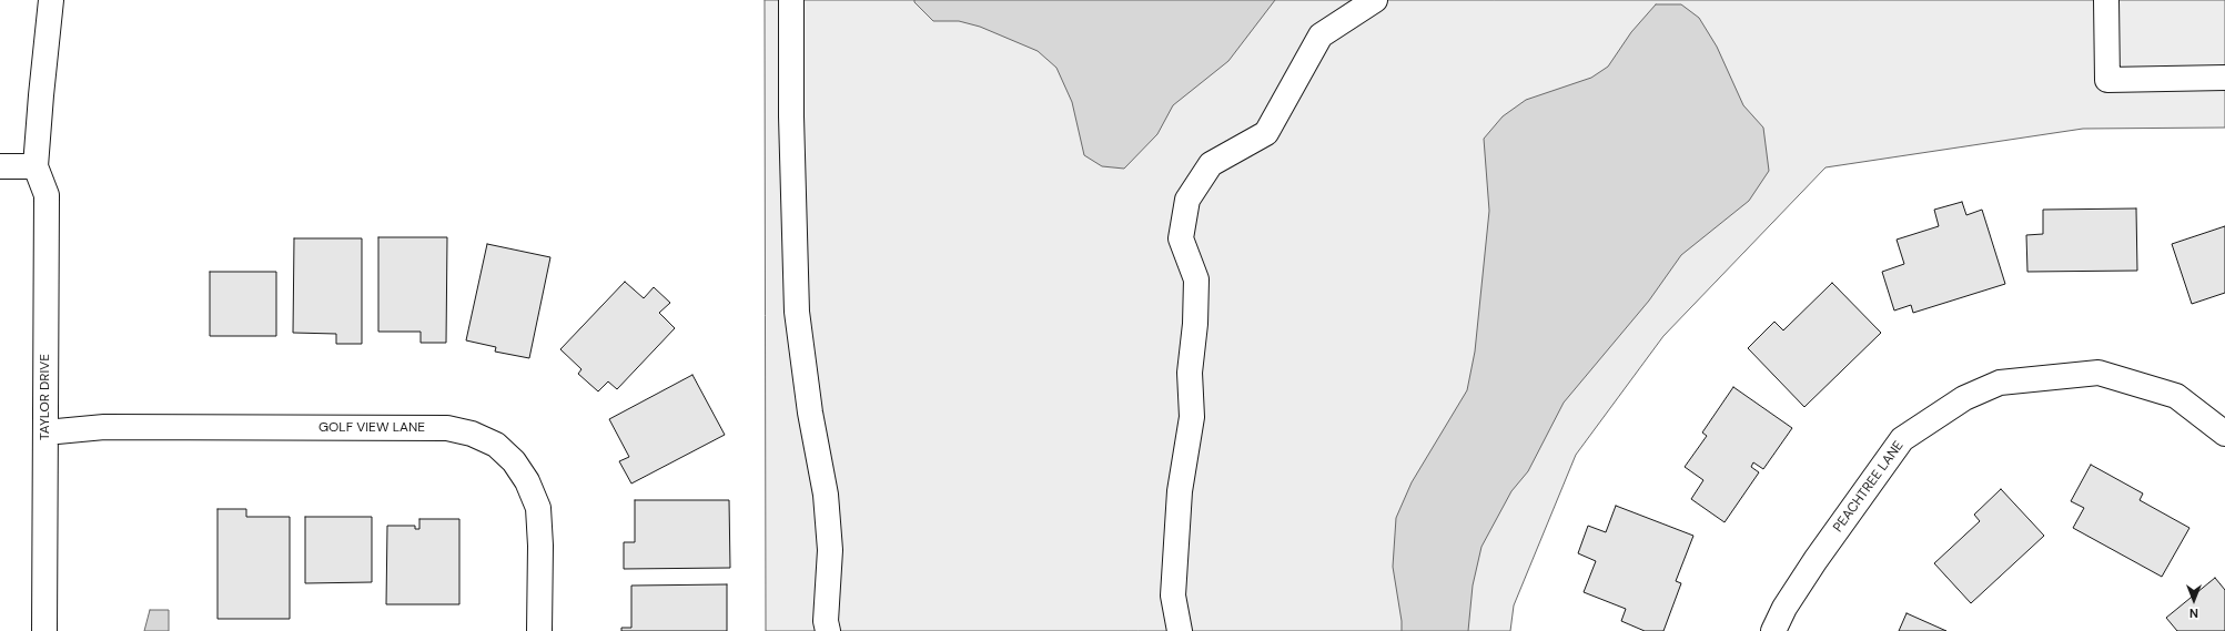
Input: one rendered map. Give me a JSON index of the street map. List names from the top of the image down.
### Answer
{
  "streets": {
    "street": ["TAYLOR DRIVE", "GOLF VIEW LANE", "PEACHTREE LANE"]
  },
  "crossings": [
    ["TAYLOR DRIVE", "GOLF VIEW LANE"]
  ],
  "north": "bottom"
}
